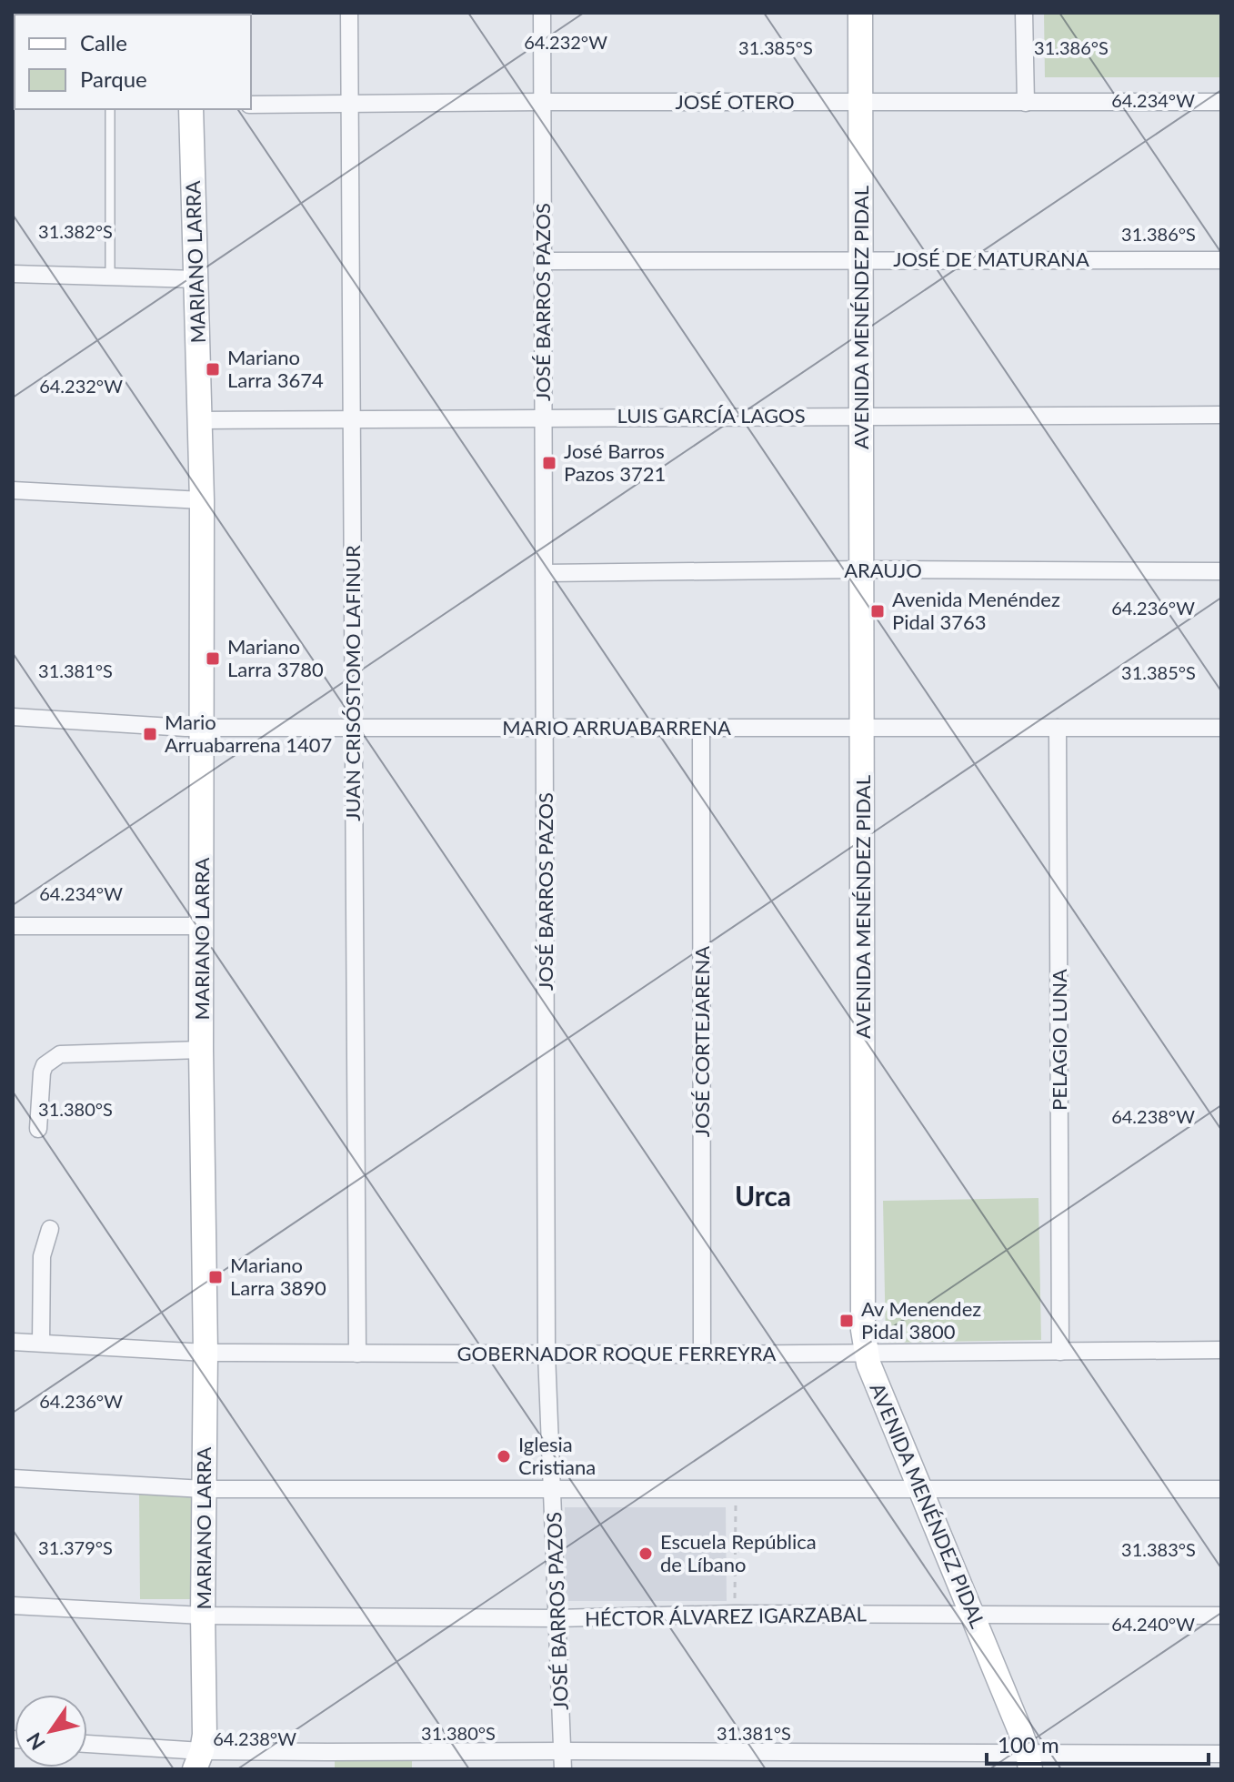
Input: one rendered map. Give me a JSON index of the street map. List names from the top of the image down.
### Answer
{
  "streets": {
    "main road": ["MARIANO LARRA", "AVENIDA MENÉNDEZ PIDAL"],
    "street": [
      "JOSÉ OTERO",
      "JOSÉ DE MATURANA",
      "JOSÉ BARROS PAZOS",
      "LUIS GARCÍA LAGOS",
      "ARAUJO",
      "JUAN CRISÓSTOMO LAFINUR",
      "MARIO ARRUABARRENA",
      "PELAGIO LUNA",
      "JOSÉ CORTEJARENA",
      "GOBERNADOR ROQUE FERREYRA",
      "HÉCTOR ÁLVAREZ IGARZABAL"
    ]
  },
  "crossings": [
    ["JOSÉ OTERO", "JOSÉ BARROS PAZOS"],
    ["JOSÉ OTERO", "AVENIDA MENÉNDEZ PIDAL"],
    ["JOSÉ OTERO", "JUAN CRISÓSTOMO LAFINUR"],
    ["JOSÉ DE MATURANA", "JOSÉ BARROS PAZOS"],
    ["JOSÉ DE MATURANA", "AVENIDA MENÉNDEZ PIDAL"],
    ["MARIANO LARRA", "LUIS GARCÍA LAGOS"],
    ["MARIANO LARRA", "MARIO ARRUABARRENA"],
    ["MARIANO LARRA", "GOBERNADOR ROQUE FERREYRA"],
    ["MARIANO LARRA", "HÉCTOR ÁLVAREZ IGARZABAL"],
    ["JOSÉ BARROS PAZOS", "LUIS GARCÍA LAGOS"],
    ["JOSÉ BARROS PAZOS", "ARAUJO"],
    ["JOSÉ BARROS PAZOS", "MARIO ARRUABARRENA"],
    ["JOSÉ BARROS PAZOS", "GOBERNADOR ROQUE FERREYRA"],
    ["JOSÉ BARROS PAZOS", "HÉCTOR ÁLVAREZ IGARZABAL"],
    ["AVENIDA MENÉNDEZ PIDAL", "LUIS GARCÍA LAGOS"],
    ["AVENIDA MENÉNDEZ PIDAL", "ARAUJO"],
    ["AVENIDA MENÉNDEZ PIDAL", "MARIO ARRUABARRENA"],
    ["AVENIDA MENÉNDEZ PIDAL", "GOBERNADOR ROQUE FERREYRA"],
    ["AVENIDA MENÉNDEZ PIDAL", "HÉCTOR ÁLVAREZ IGARZABAL"],
    ["LUIS GARCÍA LAGOS", "JUAN CRISÓSTOMO LAFINUR"],
    ["JUAN CRISÓSTOMO LAFINUR", "MARIO ARRUABARRENA"],
    ["JUAN CRISÓSTOMO LAFINUR", "GOBERNADOR ROQUE FERREYRA"],
    ["MARIO ARRUABARRENA", "PELAGIO LUNA"],
    ["MARIO ARRUABARRENA", "JOSÉ CORTEJARENA"],
    ["PELAGIO LUNA", "GOBERNADOR ROQUE FERREYRA"],
    ["JOSÉ CORTEJARENA", "GOBERNADOR ROQUE FERREYRA"]
  ],
  "districts": ["Urca"],
  "places": {
    "transit": [
      "Mariano Larra 3674",
      "José Barros Pazos 3721",
      "Avenida Menéndez Pidal 3763",
      "Mariano Larra 3780",
      "Mario Arruabarrena 1407",
      "Mariano Larra 3890",
      "Av Menendez Pidal 3800"
    ],
    "other": ["Iglesia Cristiana", "Escuela República de Líbano"]
  },
  "legend": ["Calle", "Parque"],
  "scale_bar": "100 m",
  "north": "bottom left",
  "coordinates": [
    "64.232°W",
    "31.385°S",
    "31.386°S",
    "64.234°W",
    "31.382°S",
    "64.236°W",
    "31.381°S",
    "31.380°S",
    "64.238°W",
    "31.379°S",
    "31.383°S",
    "64.240°W"
  ]
}
